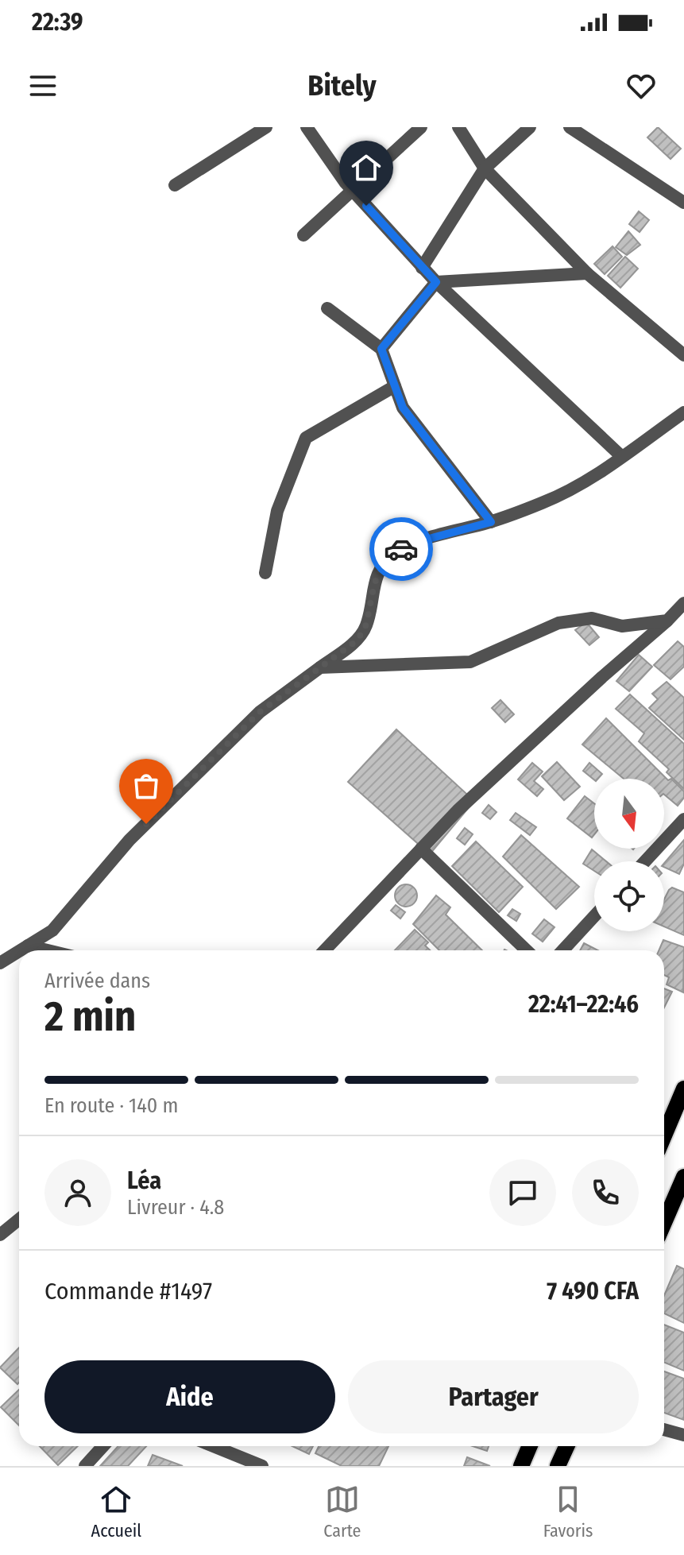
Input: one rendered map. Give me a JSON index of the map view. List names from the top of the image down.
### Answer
{
  "north": "bottom",
  "page": {
    "status": "22:39",
    "header": "Bitely",
    "heading": ["2 min", "Arrivée dans", "22:41–22:46"],
    "panel": [
      "Léa",
      "Livreur · 4.8",
      "Commande #1497",
      "7 490 CFA"
    ],
    "bar": "En route · 140 m",
    "buttons": ["Aide", "Partager"],
    "tabs": ["Accueil", "Carte", "Favoris"]
  }
}
